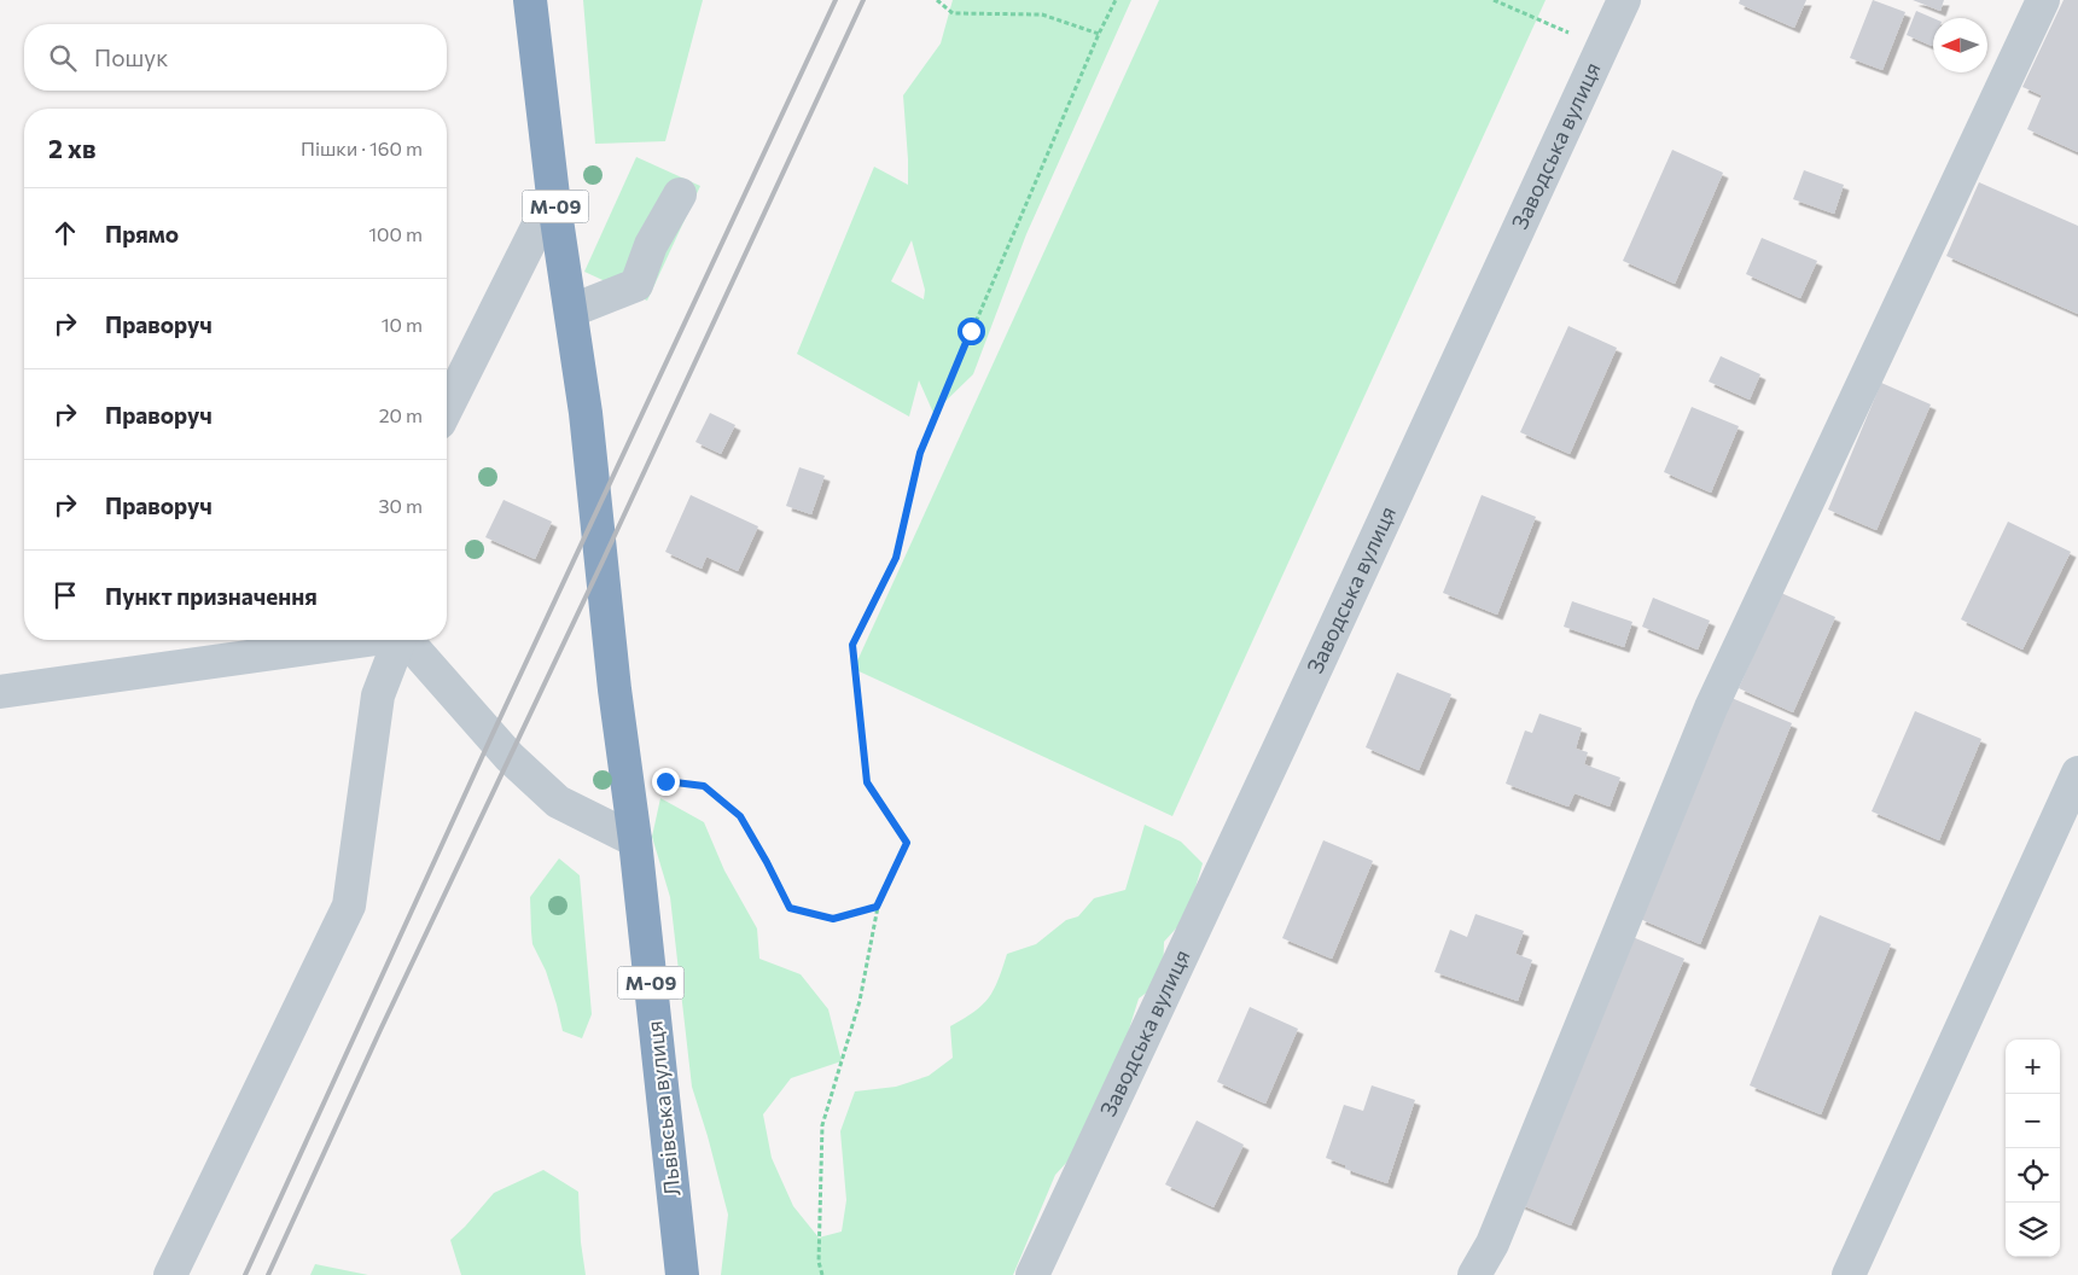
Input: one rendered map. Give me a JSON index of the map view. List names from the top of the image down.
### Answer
{
  "streets": {
    "highway": ["М-09", "Львівська вулиця"],
    "street": ["Заводська вулиця"]
  },
  "crossings": [
    ["М-09", "Львівська вулиця"]
  ],
  "north": "left",
  "page": {
    "search": "Пошук",
    "heading": ["2 хв", "Пішки · 160 m"],
    "list": [
      ["Прямо", "100 m"],
      ["Праворуч", "10 m"],
      ["Праворуч", "20 m"],
      ["Праворуч", "30 m"],
      "Пункт призначення"
    ],
    "map_buttons": ["+", "−"]
  }
}
